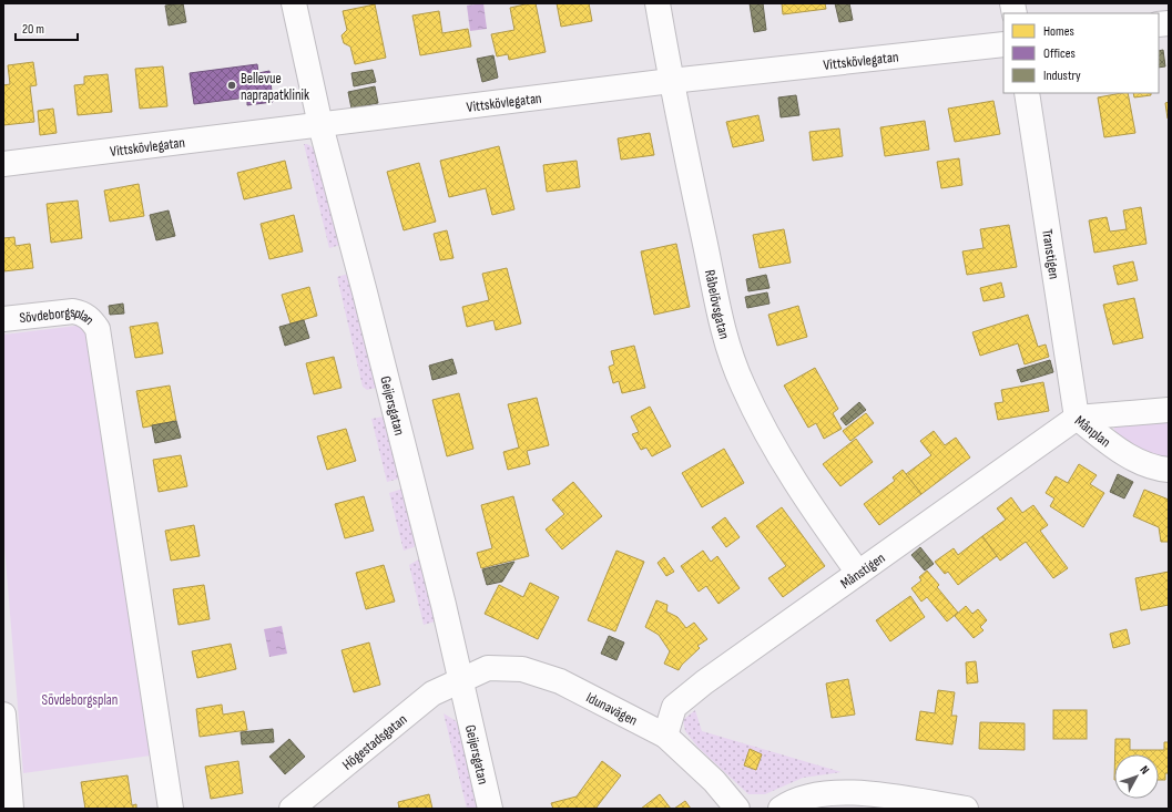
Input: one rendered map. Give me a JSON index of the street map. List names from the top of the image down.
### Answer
{
  "streets": {
    "street": [
      "Vittskövlegatan",
      "Transtigen",
      "Råbelövsgatan",
      "Sövdeborgsplan",
      "Geijersgatan",
      "Månplan",
      "Månstigen",
      "Idunavägen",
      "Högestadsgatan"
    ]
  },
  "crossings": [
    ["Vittskövlegatan", "Råbelövsgatan"],
    ["Vittskövlegatan", "Geijersgatan"],
    ["Transtigen", "Månplan"],
    ["Transtigen", "Månstigen"],
    ["Råbelövsgatan", "Månstigen"],
    ["Geijersgatan", "Idunavägen"],
    ["Geijersgatan", "Högestadsgatan"],
    ["Månplan", "Månstigen"],
    ["Månstigen", "Idunavägen"],
    ["Idunavägen", "Högestadsgatan"]
  ],
  "parks": ["Sövdeborgsplan"],
  "places": ["Bellevue naprapatklinik"],
  "legend": ["Homes", "Offices", "Industry"],
  "scale_bar": "20 m",
  "north": "top right"
}
